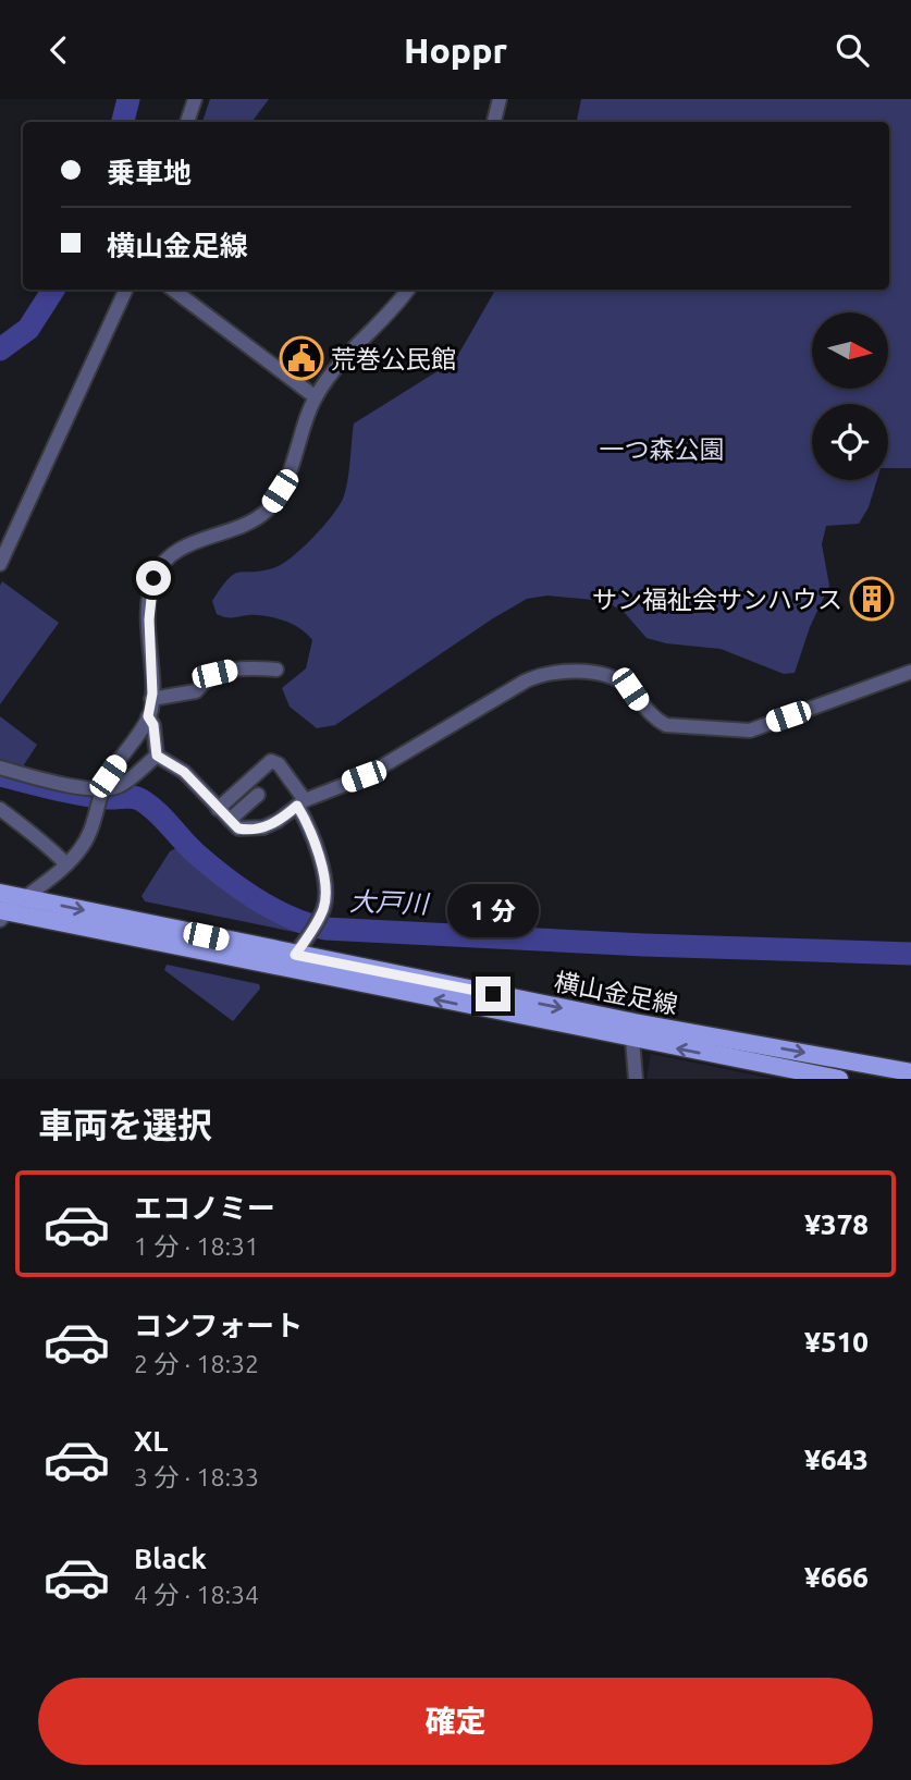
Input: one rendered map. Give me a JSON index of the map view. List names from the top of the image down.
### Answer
{
  "streets": {
    "main road": ["横山金足線"]
  },
  "water": ["大戸川"],
  "parks": ["一つ森公園"],
  "places": {
    "public building": ["荒巻公民館"],
    "building": ["サン福祉会サンハウス"]
  },
  "north": "right",
  "page": {
    "header": "Hoppr",
    "banner": ["乗車地", "横山金足線"],
    "bubble": "1 分",
    "heading": "車両を選択",
    "list": [
      {
        "name": "エコノミー",
        "note": "1 分 · 18:31",
        "value": "¥378"
      },
      {
        "name": "コンフォート",
        "note": "2 分 · 18:32",
        "value": "¥510"
      },
      {
        "name": "XL",
        "note": "3 分 · 18:33",
        "value": "¥643"
      },
      {
        "name": "Black",
        "note": "4 分 · 18:34",
        "value": "¥666"
      }
    ],
    "buttons": "確定"
  }
}
